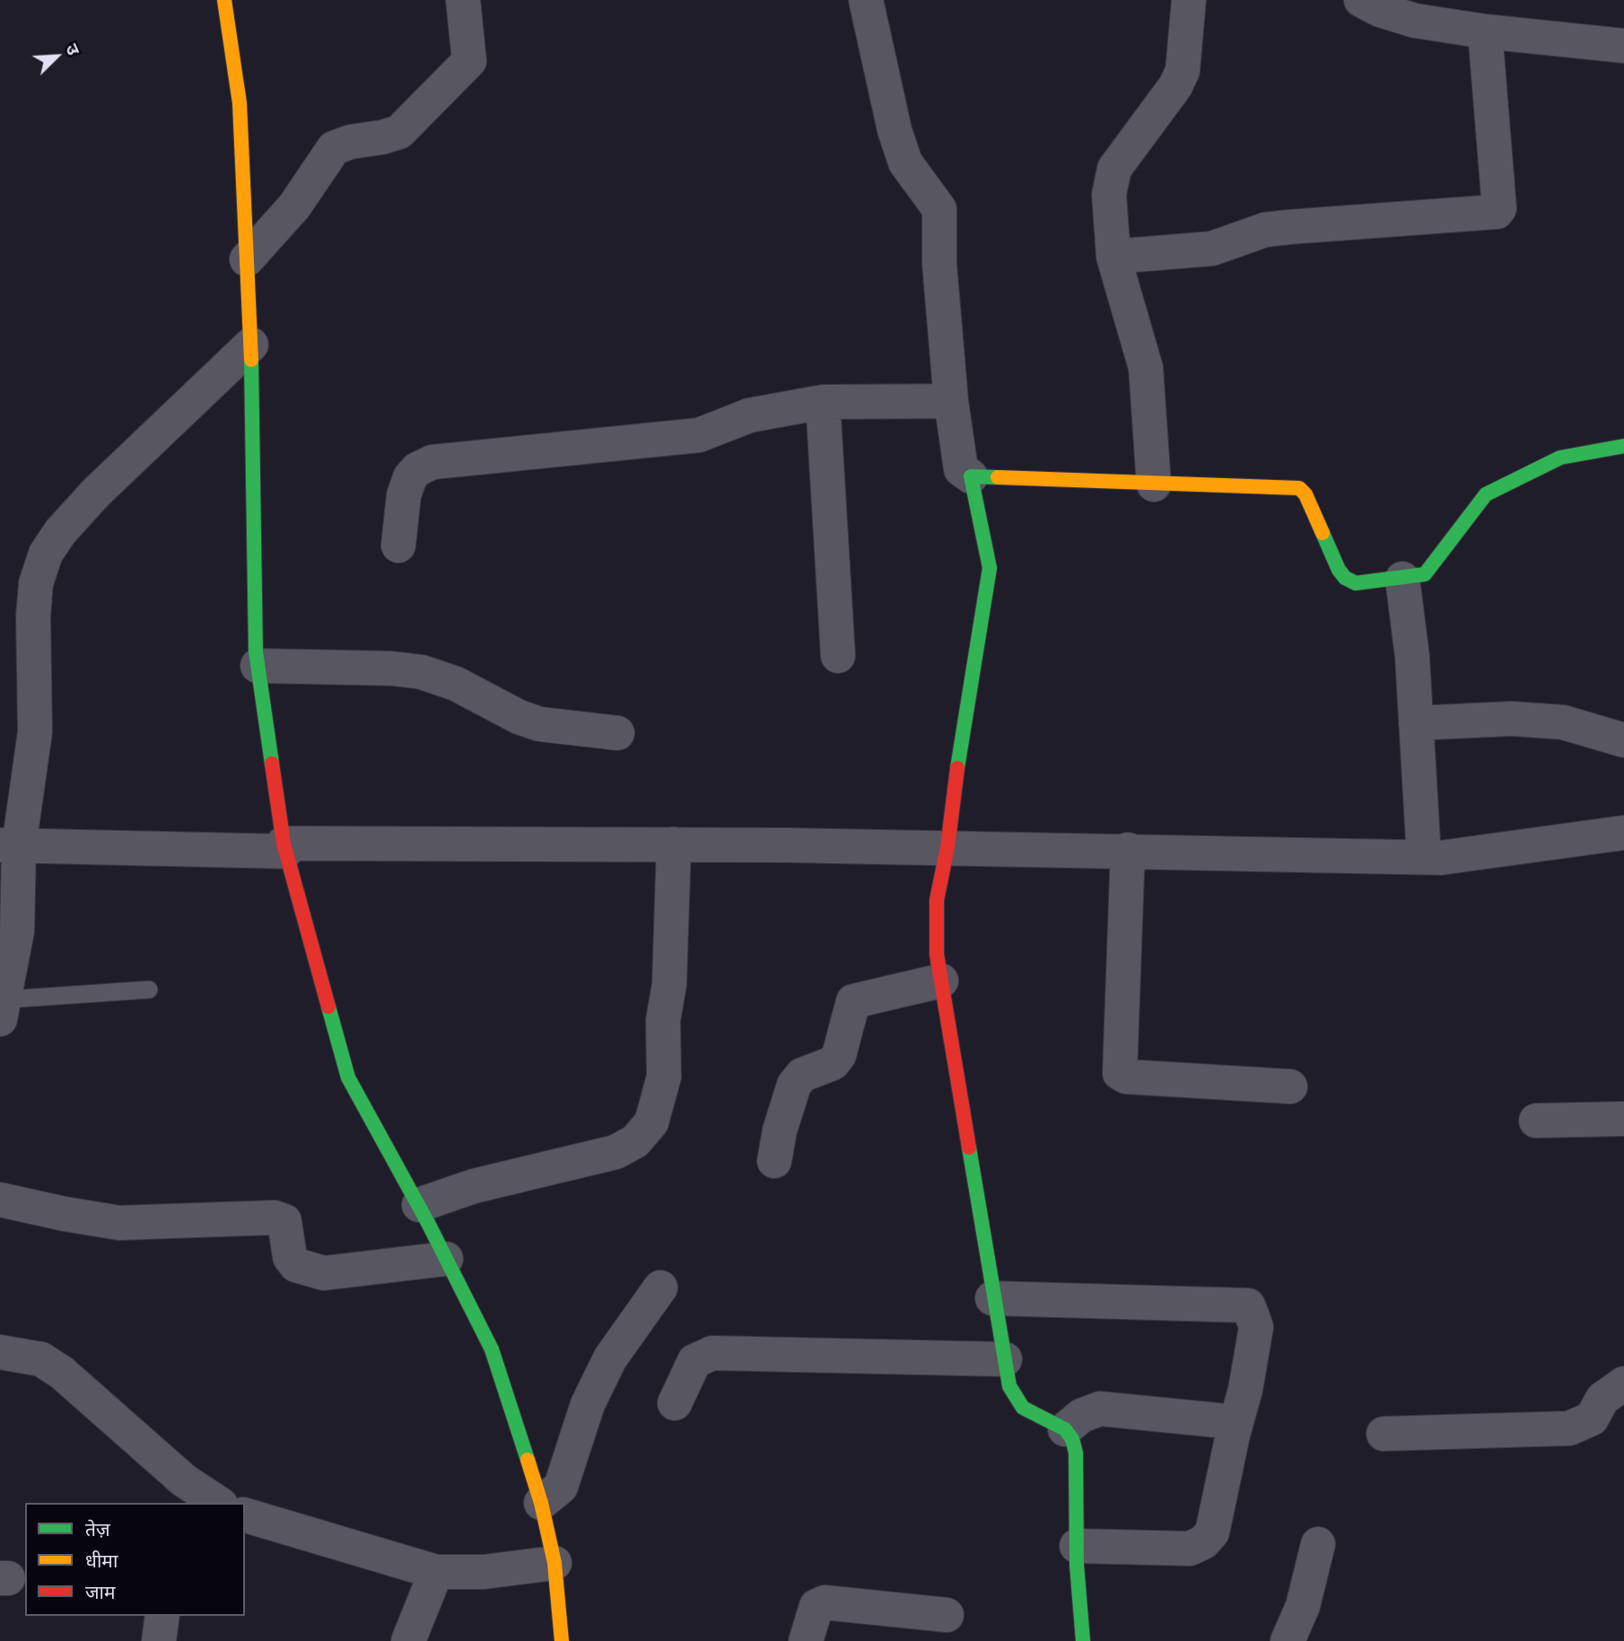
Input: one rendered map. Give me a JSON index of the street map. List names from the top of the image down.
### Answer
{
  "legend": ["तेज़", "धीमा", "जाम"],
  "north": "top right"
}
